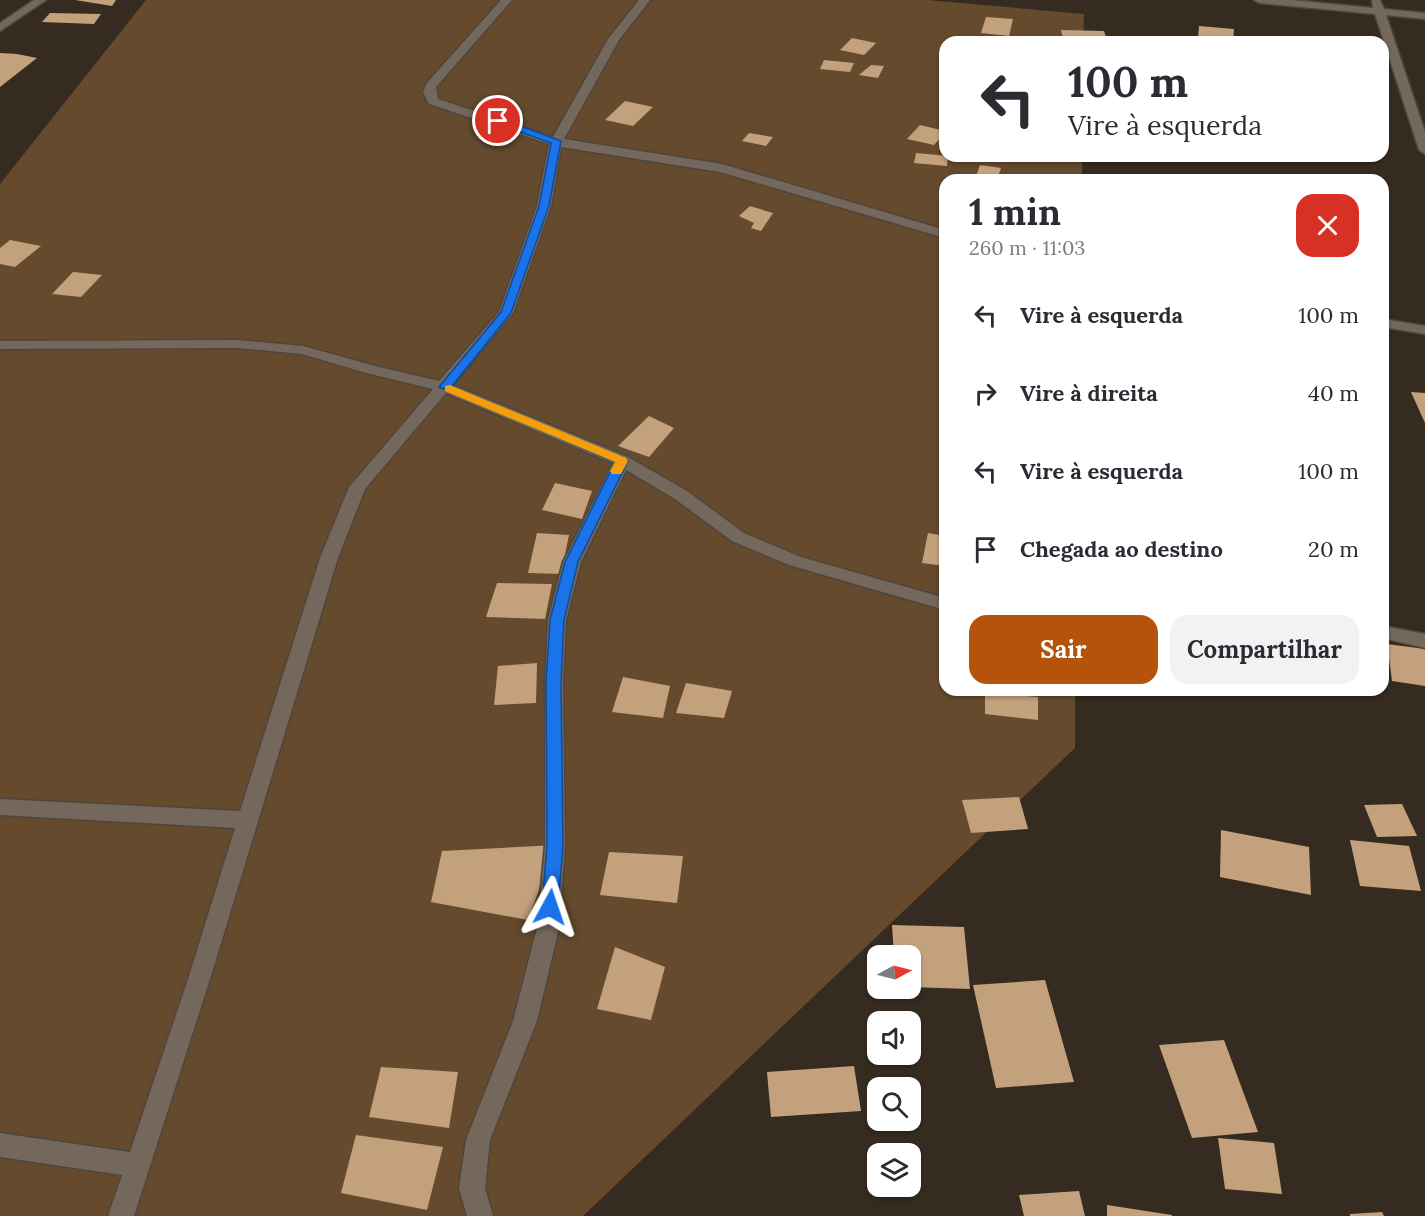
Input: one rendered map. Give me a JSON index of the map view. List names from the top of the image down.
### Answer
{
  "north": "right",
  "page": {
    "turn": ["100 m", "Vire à esquerda"],
    "heading": ["1 min", "260 m · 11:03"],
    "list": [
      {
        "name": "Vire à esquerda",
        "value": "100 m"
      },
      {
        "name": "Vire à direita",
        "value": "40 m"
      },
      {
        "name": "Vire à esquerda",
        "value": "100 m"
      },
      {
        "name": "Chegada ao destino",
        "value": "20 m"
      }
    ],
    "buttons": ["Sair", "Compartilhar"]
  }
}
